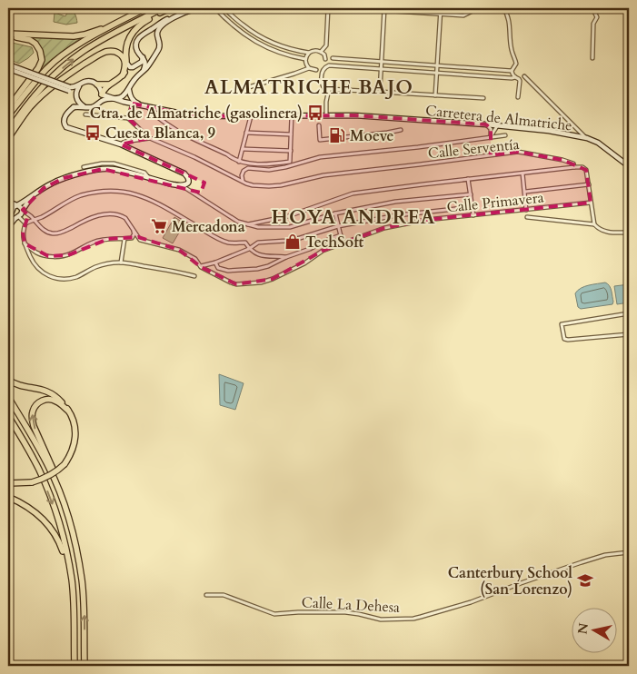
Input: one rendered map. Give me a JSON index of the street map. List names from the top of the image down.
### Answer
{
  "streets": {
    "main road": ["Carretera de Almatriche"],
    "street": ["Calle Serventía", "Calle Primavera", "Calle La Dehesa"]
  },
  "districts": ["ALMATRICHE BAJO", "HOYA ANDREA"],
  "places": {
    "bus stop": ["Ctra. de Almatriche (gasolinera)", "Cuesta Blanca, 9"],
    "fuel station": ["Moeve"],
    "supermarket": ["Mercadona"],
    "shop": ["TechSoft"],
    "school or university": ["Canterbury School (San Lorenzo)"]
  },
  "north": "left"
}
